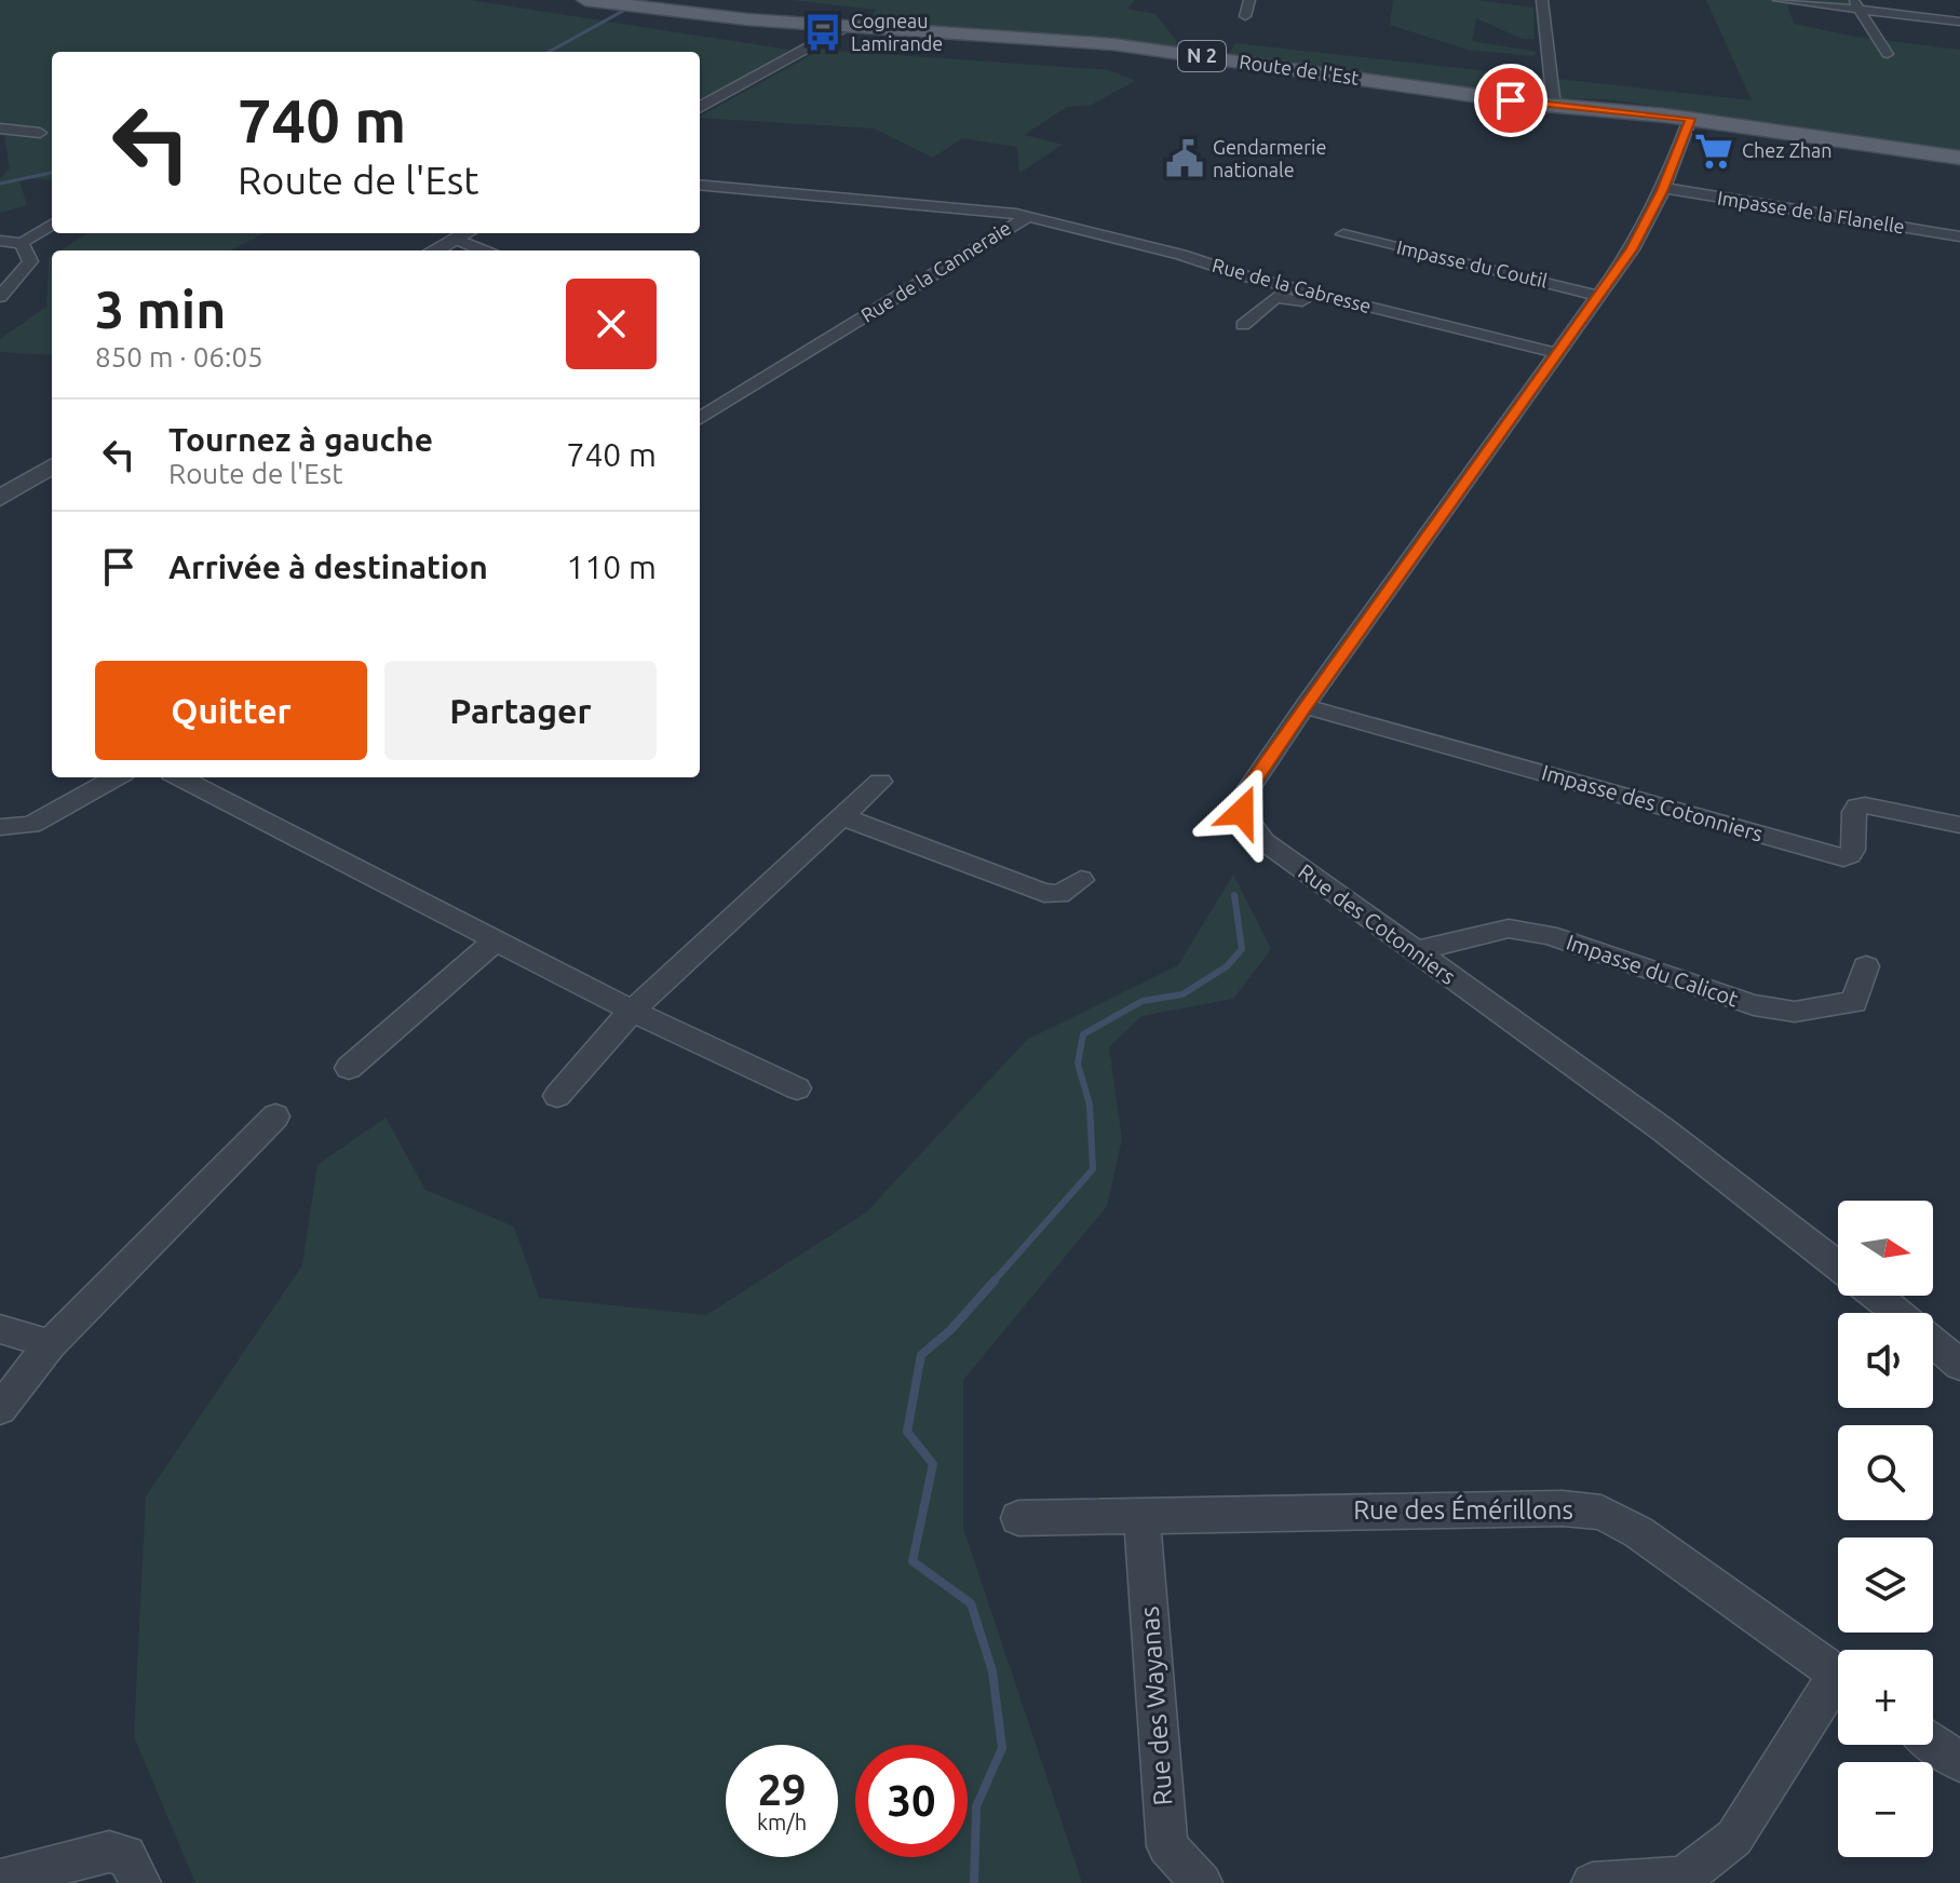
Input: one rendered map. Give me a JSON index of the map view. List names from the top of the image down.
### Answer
{
  "streets": {
    "main road": ["N 2", "Route de l'Est"],
    "street": [
      "Impasse de la Flanelle",
      "Impasse du Coutil",
      "Rue de la Canneraie",
      "Rue de la Cabresse",
      "Impasse des Cotonniers",
      "Rue des Cotonniers",
      "Impasse du Calicot",
      "Rue des Émérillons",
      "Rue des Wayanas"
    ]
  },
  "crossings": [
    ["Route de l'Est", "Rue des Cotonniers"],
    ["Impasse de la Flanelle", "Rue des Cotonniers"],
    ["Impasse du Coutil", "Rue des Cotonniers"],
    ["Rue de la Canneraie", "Rue de la Cabresse"],
    ["Rue de la Cabresse", "Rue des Cotonniers"],
    ["Impasse des Cotonniers", "Rue des Cotonniers"],
    ["Rue des Cotonniers", "Impasse du Calicot"],
    ["Rue des Émérillons", "Rue des Wayanas"]
  ],
  "places": {
    "bus stop": ["Cogneau Lamirande"],
    "supermarket": ["Chez Zhan"],
    "public building": ["Gendarmerie nationale"]
  },
  "north": "right",
  "page": {
    "turn": ["740 m", "Route de l'Est"],
    "heading": ["3 min", "850 m · 06:05"],
    "list": [
      {
        "name": "Tournez à gauche",
        "note": "Route de l'Est",
        "value": "740 m"
      },
      {
        "name": "Arrivée à destination",
        "value": "110 m"
      }
    ],
    "buttons": ["Quitter", "Partager"],
    "map_buttons": ["+", "−"],
    "speed": "29 km/h",
    "limit": "30"
  }
}
